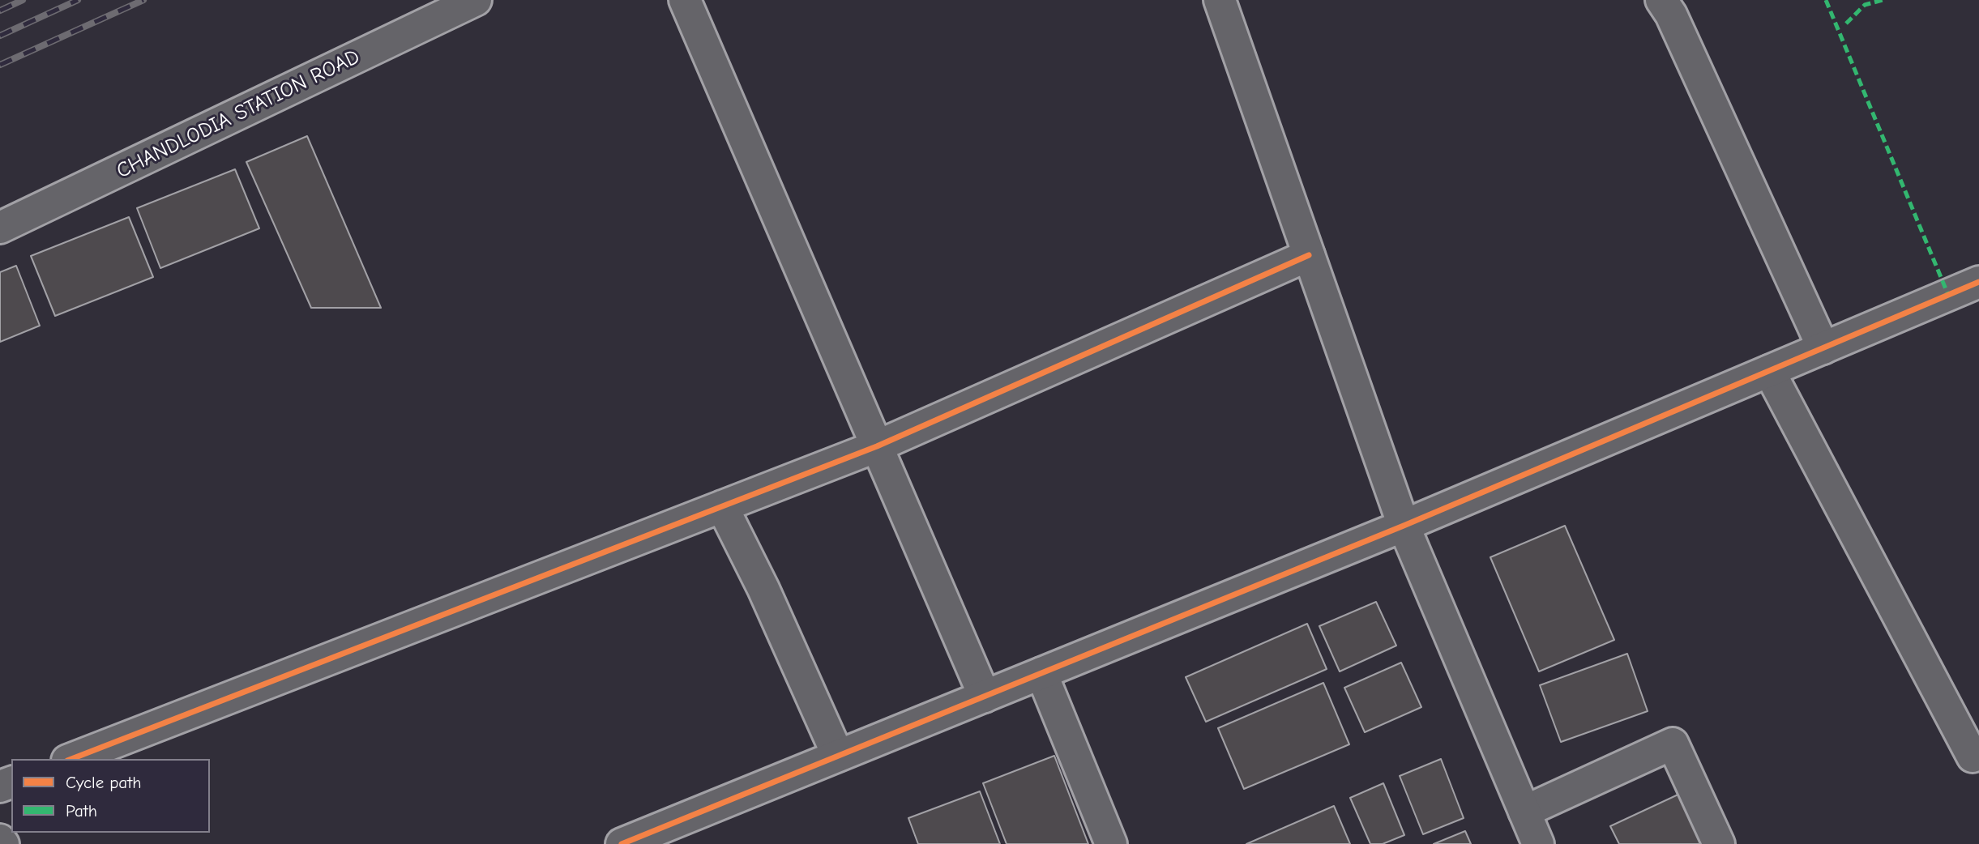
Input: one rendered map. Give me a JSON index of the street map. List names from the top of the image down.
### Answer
{
  "streets": {
    "street": ["CHANDLODIA STATION ROAD"]
  },
  "legend": ["Cycle path", "Path"]
}
